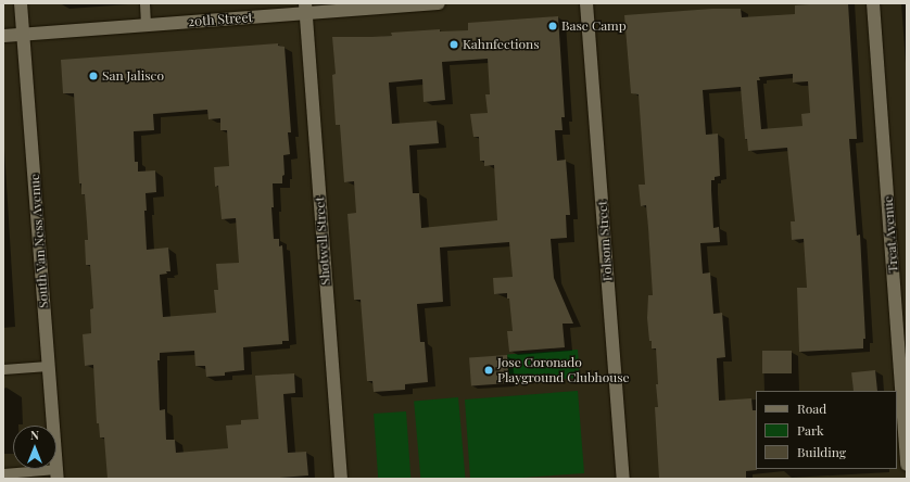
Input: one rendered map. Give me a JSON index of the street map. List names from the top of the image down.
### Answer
{
  "streets": {
    "street": [
      "20th Street",
      "Treat Avenue",
      "South Van Ness Avenue",
      "Shotwell Street",
      "Folsom Street"
    ]
  },
  "crossings": [
    ["20th Street", "South Van Ness Avenue"],
    ["20th Street", "Shotwell Street"]
  ],
  "places": [
    "Base Camp",
    "Kahnfections",
    "San Jalisco",
    "Jose Coronado Playground Clubhouse"
  ],
  "legend": ["Road", "Park", "Building"],
  "north": "top"
}
